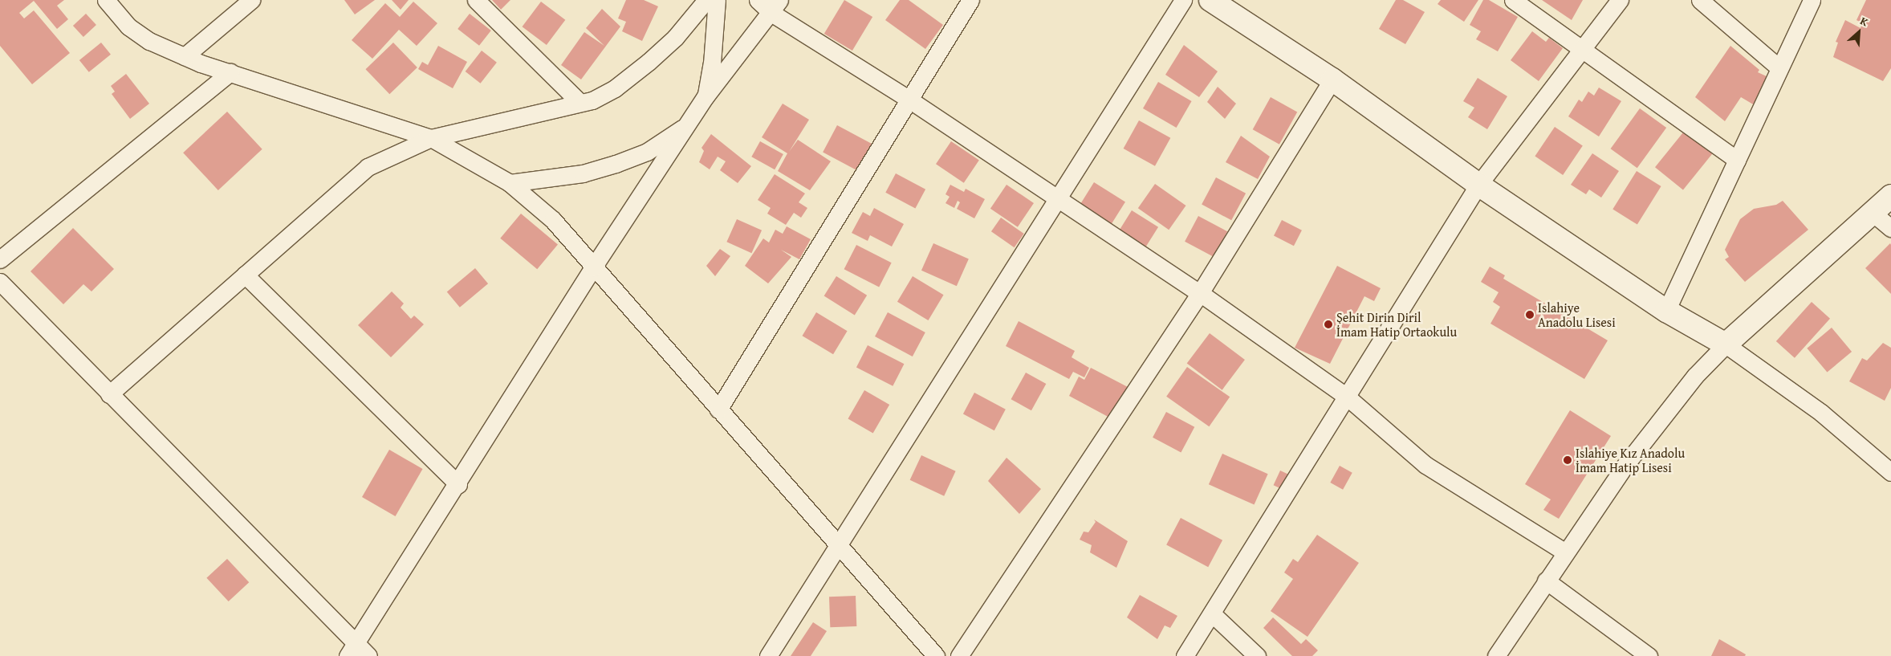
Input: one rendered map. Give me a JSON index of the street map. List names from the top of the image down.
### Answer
{
  "places": ["Islahiye Anadolu Lisesi", "Şehit Dirin Diril İmam Hatip Ortaokulu", "Islahiye Kız Anadolu İmam Hatip Lisesi"],
  "north": "top right"
}
